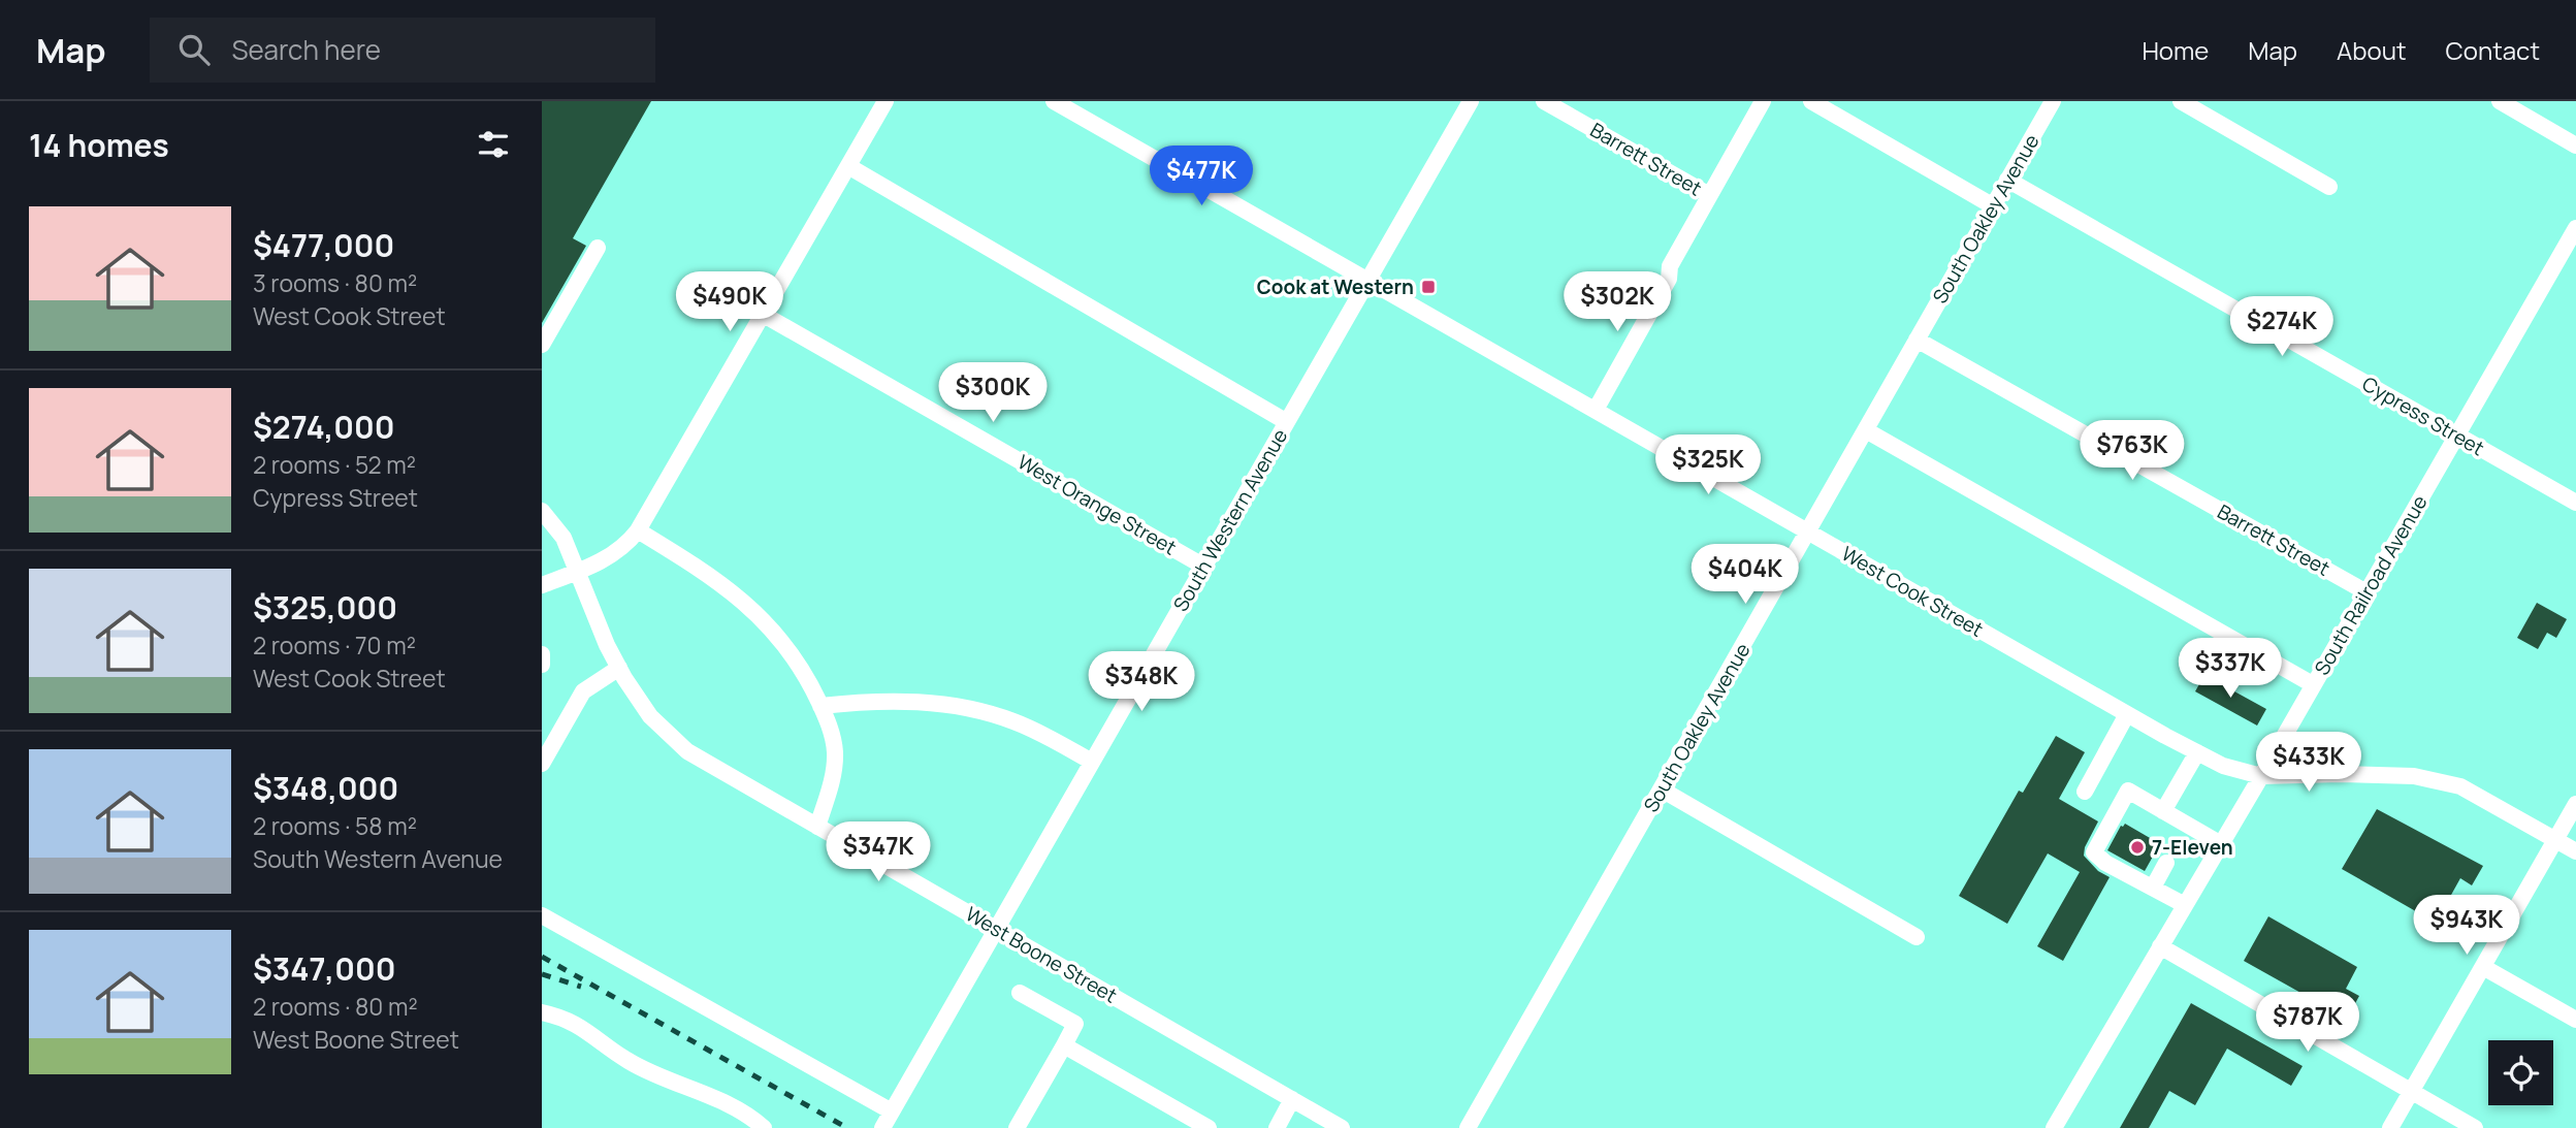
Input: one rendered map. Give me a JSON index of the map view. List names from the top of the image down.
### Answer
{
  "streets": {
    "street": [
      "Barrett Street",
      "South Oakley Avenue",
      "Cypress Street",
      "West Orange Street",
      "South Western Avenue",
      "South Railroad Avenue",
      "West Cook Street",
      "West Boone Street"
    ]
  },
  "crossings": [
    ["Barrett Street", "South Oakley Avenue"],
    ["Barrett Street", "South Railroad Avenue"],
    ["South Oakley Avenue", "Cypress Street"],
    ["South Oakley Avenue", "West Cook Street"],
    ["Cypress Street", "South Railroad Avenue"],
    ["West Orange Street", "South Western Avenue"],
    ["South Western Avenue", "West Cook Street"],
    ["South Western Avenue", "West Boone Street"],
    ["South Railroad Avenue", "West Cook Street"]
  ],
  "places": {
    "transit": ["Cook at Western"],
    "other": ["7-Eleven"]
  },
  "page": {
    "header": "Map",
    "search": "Search here",
    "nav": [
      "Home",
      "Map",
      "About",
      "Contact"
    ],
    "heading": "14 homes",
    "price": [
      "$477K",
      "$490K",
      "$302K",
      "$274K",
      "$300K",
      "$763K",
      "$325K",
      "$404K",
      "$337K",
      "$348K",
      "$433K",
      "$347K",
      "$943K",
      "$787K"
    ],
    "list": [
      {
        "name": "$477,000",
        "note": "3 rooms · 80 m² · West Cook Street"
      },
      {
        "name": "$274,000",
        "note": "2 rooms · 52 m² · Cypress Street"
      },
      {
        "name": "$325,000",
        "note": "2 rooms · 70 m² · West Cook Street"
      },
      {
        "name": "$348,000",
        "note": "2 rooms · 58 m² · South Western Avenue"
      },
      {
        "name": "$347,000",
        "note": "2 rooms · 80 m² · West Boone Street"
      }
    ]
  }
}
